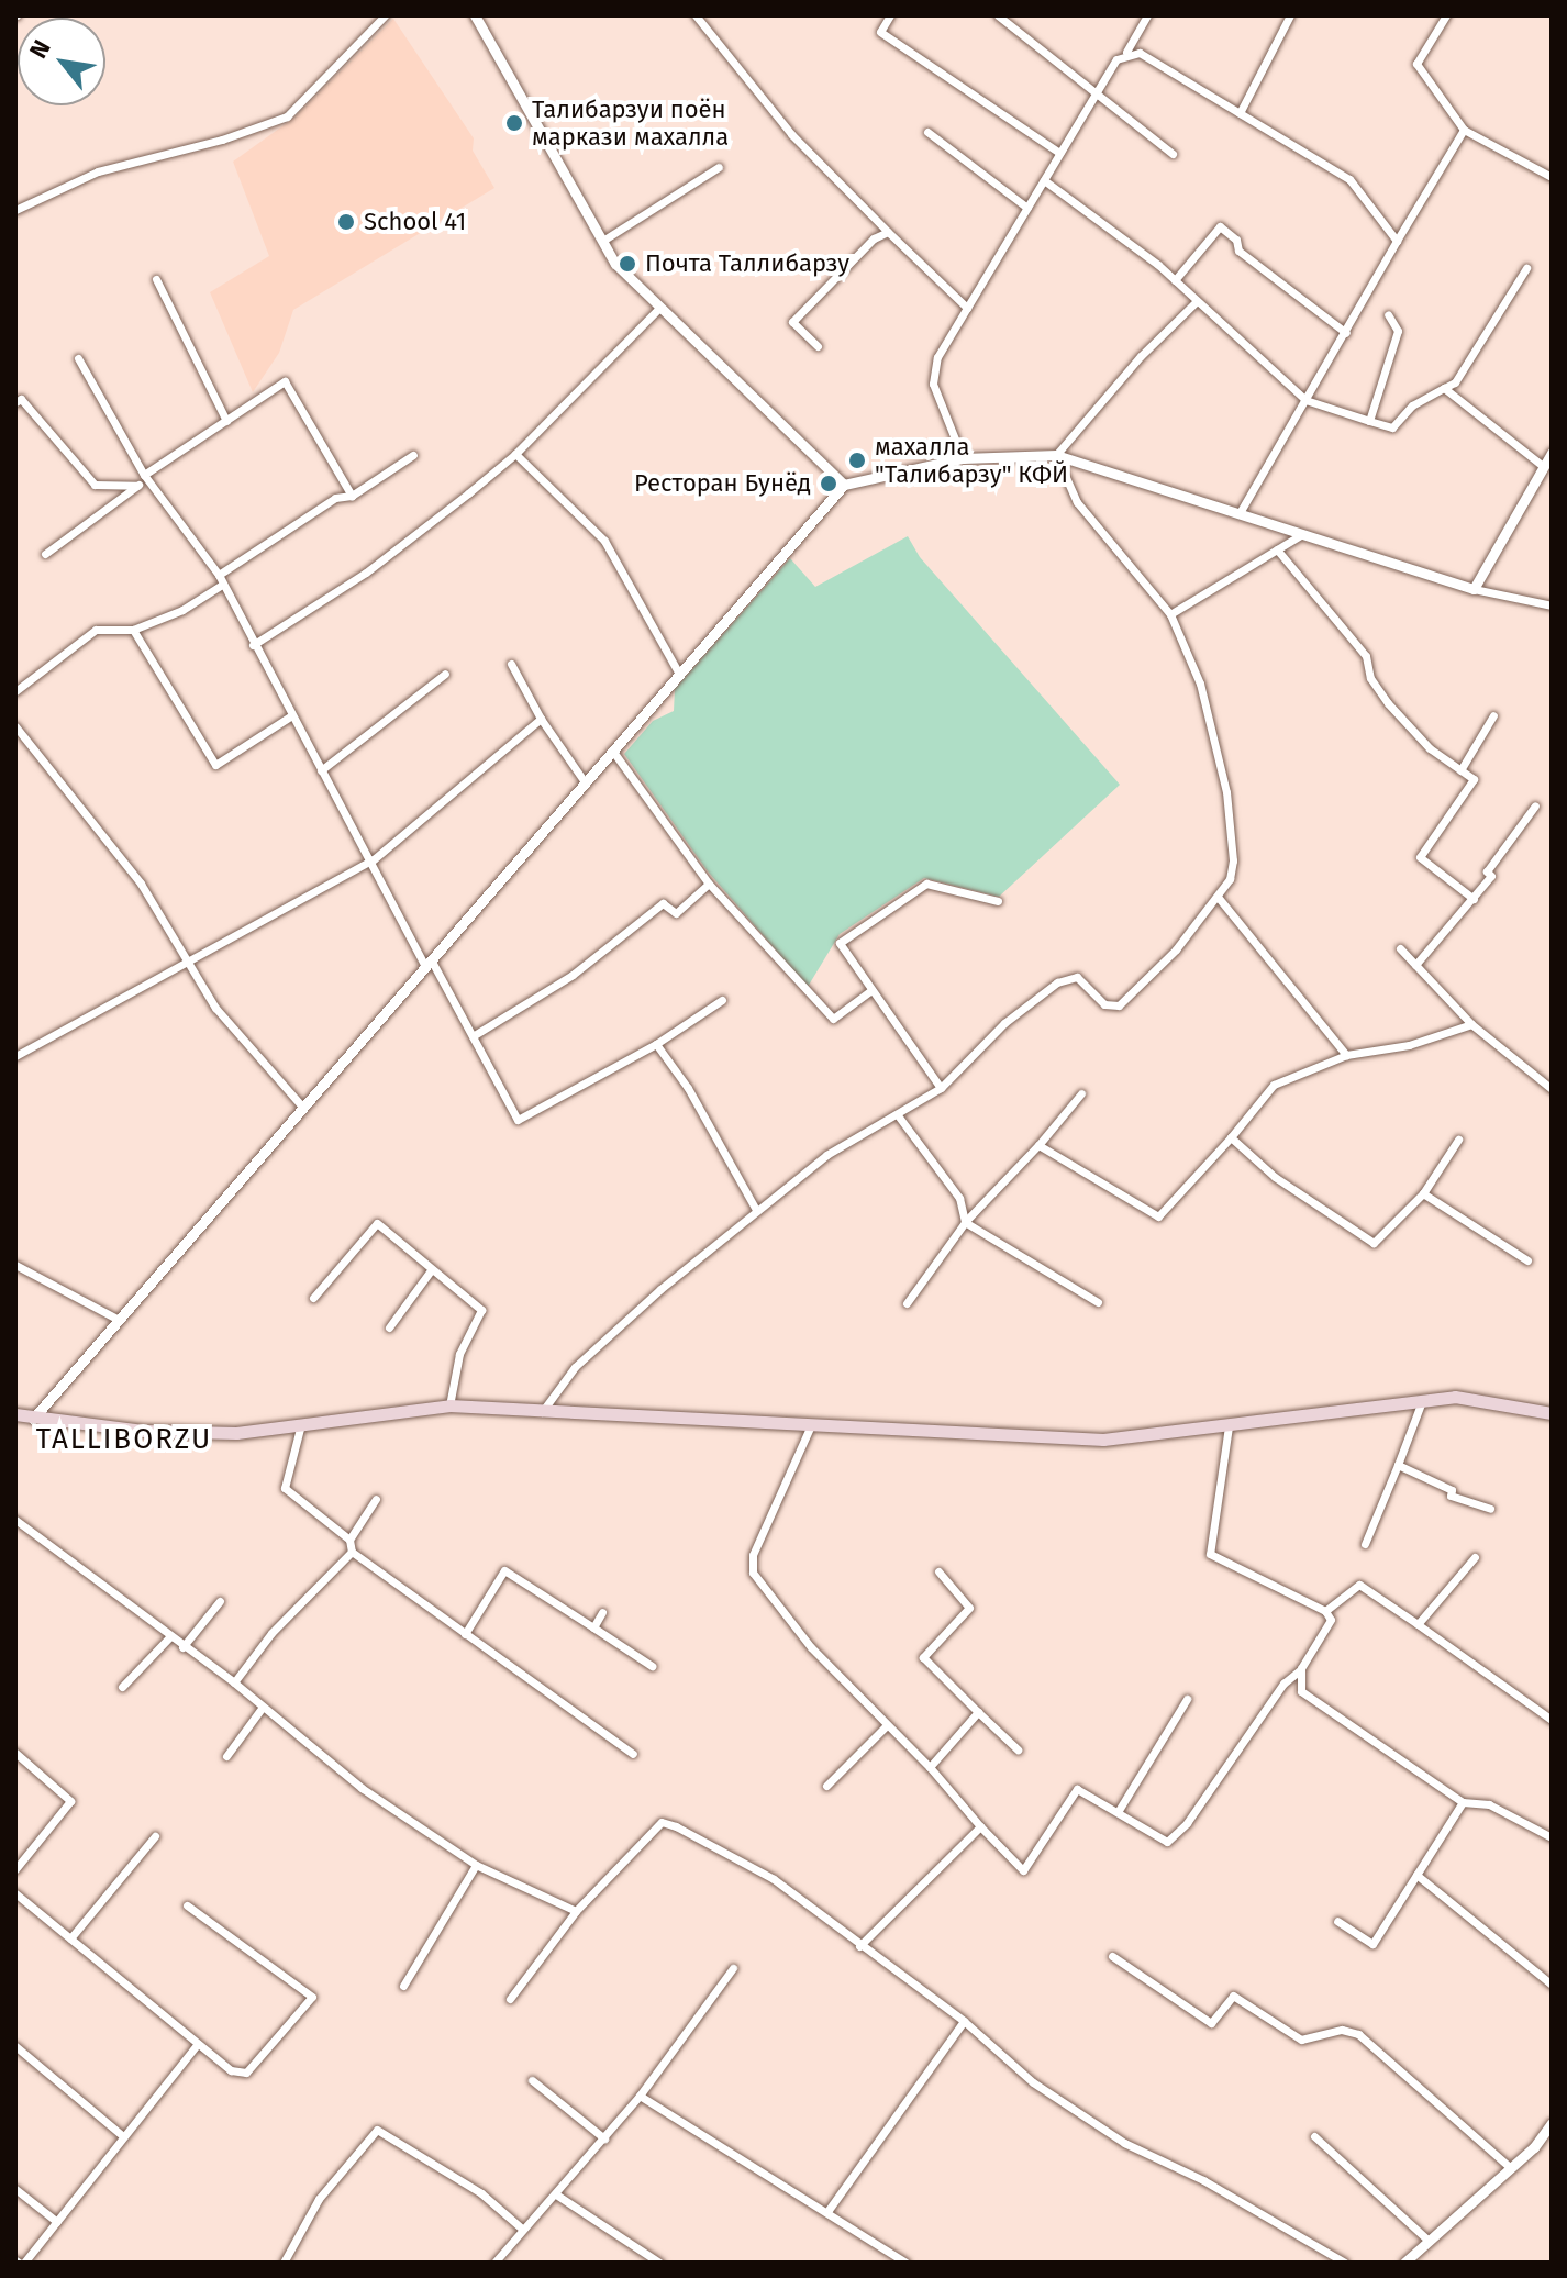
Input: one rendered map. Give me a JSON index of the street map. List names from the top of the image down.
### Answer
{
  "districts": ["TALLIBORZU"],
  "places": [
    "Талибарзуи поён маркази махалла",
    "School 41",
    "Почта Таллибарзу",
    "махалла \"Талибарзу\" КФЙ",
    "Ресторан Бунёд"
  ],
  "north": "top left"
}
